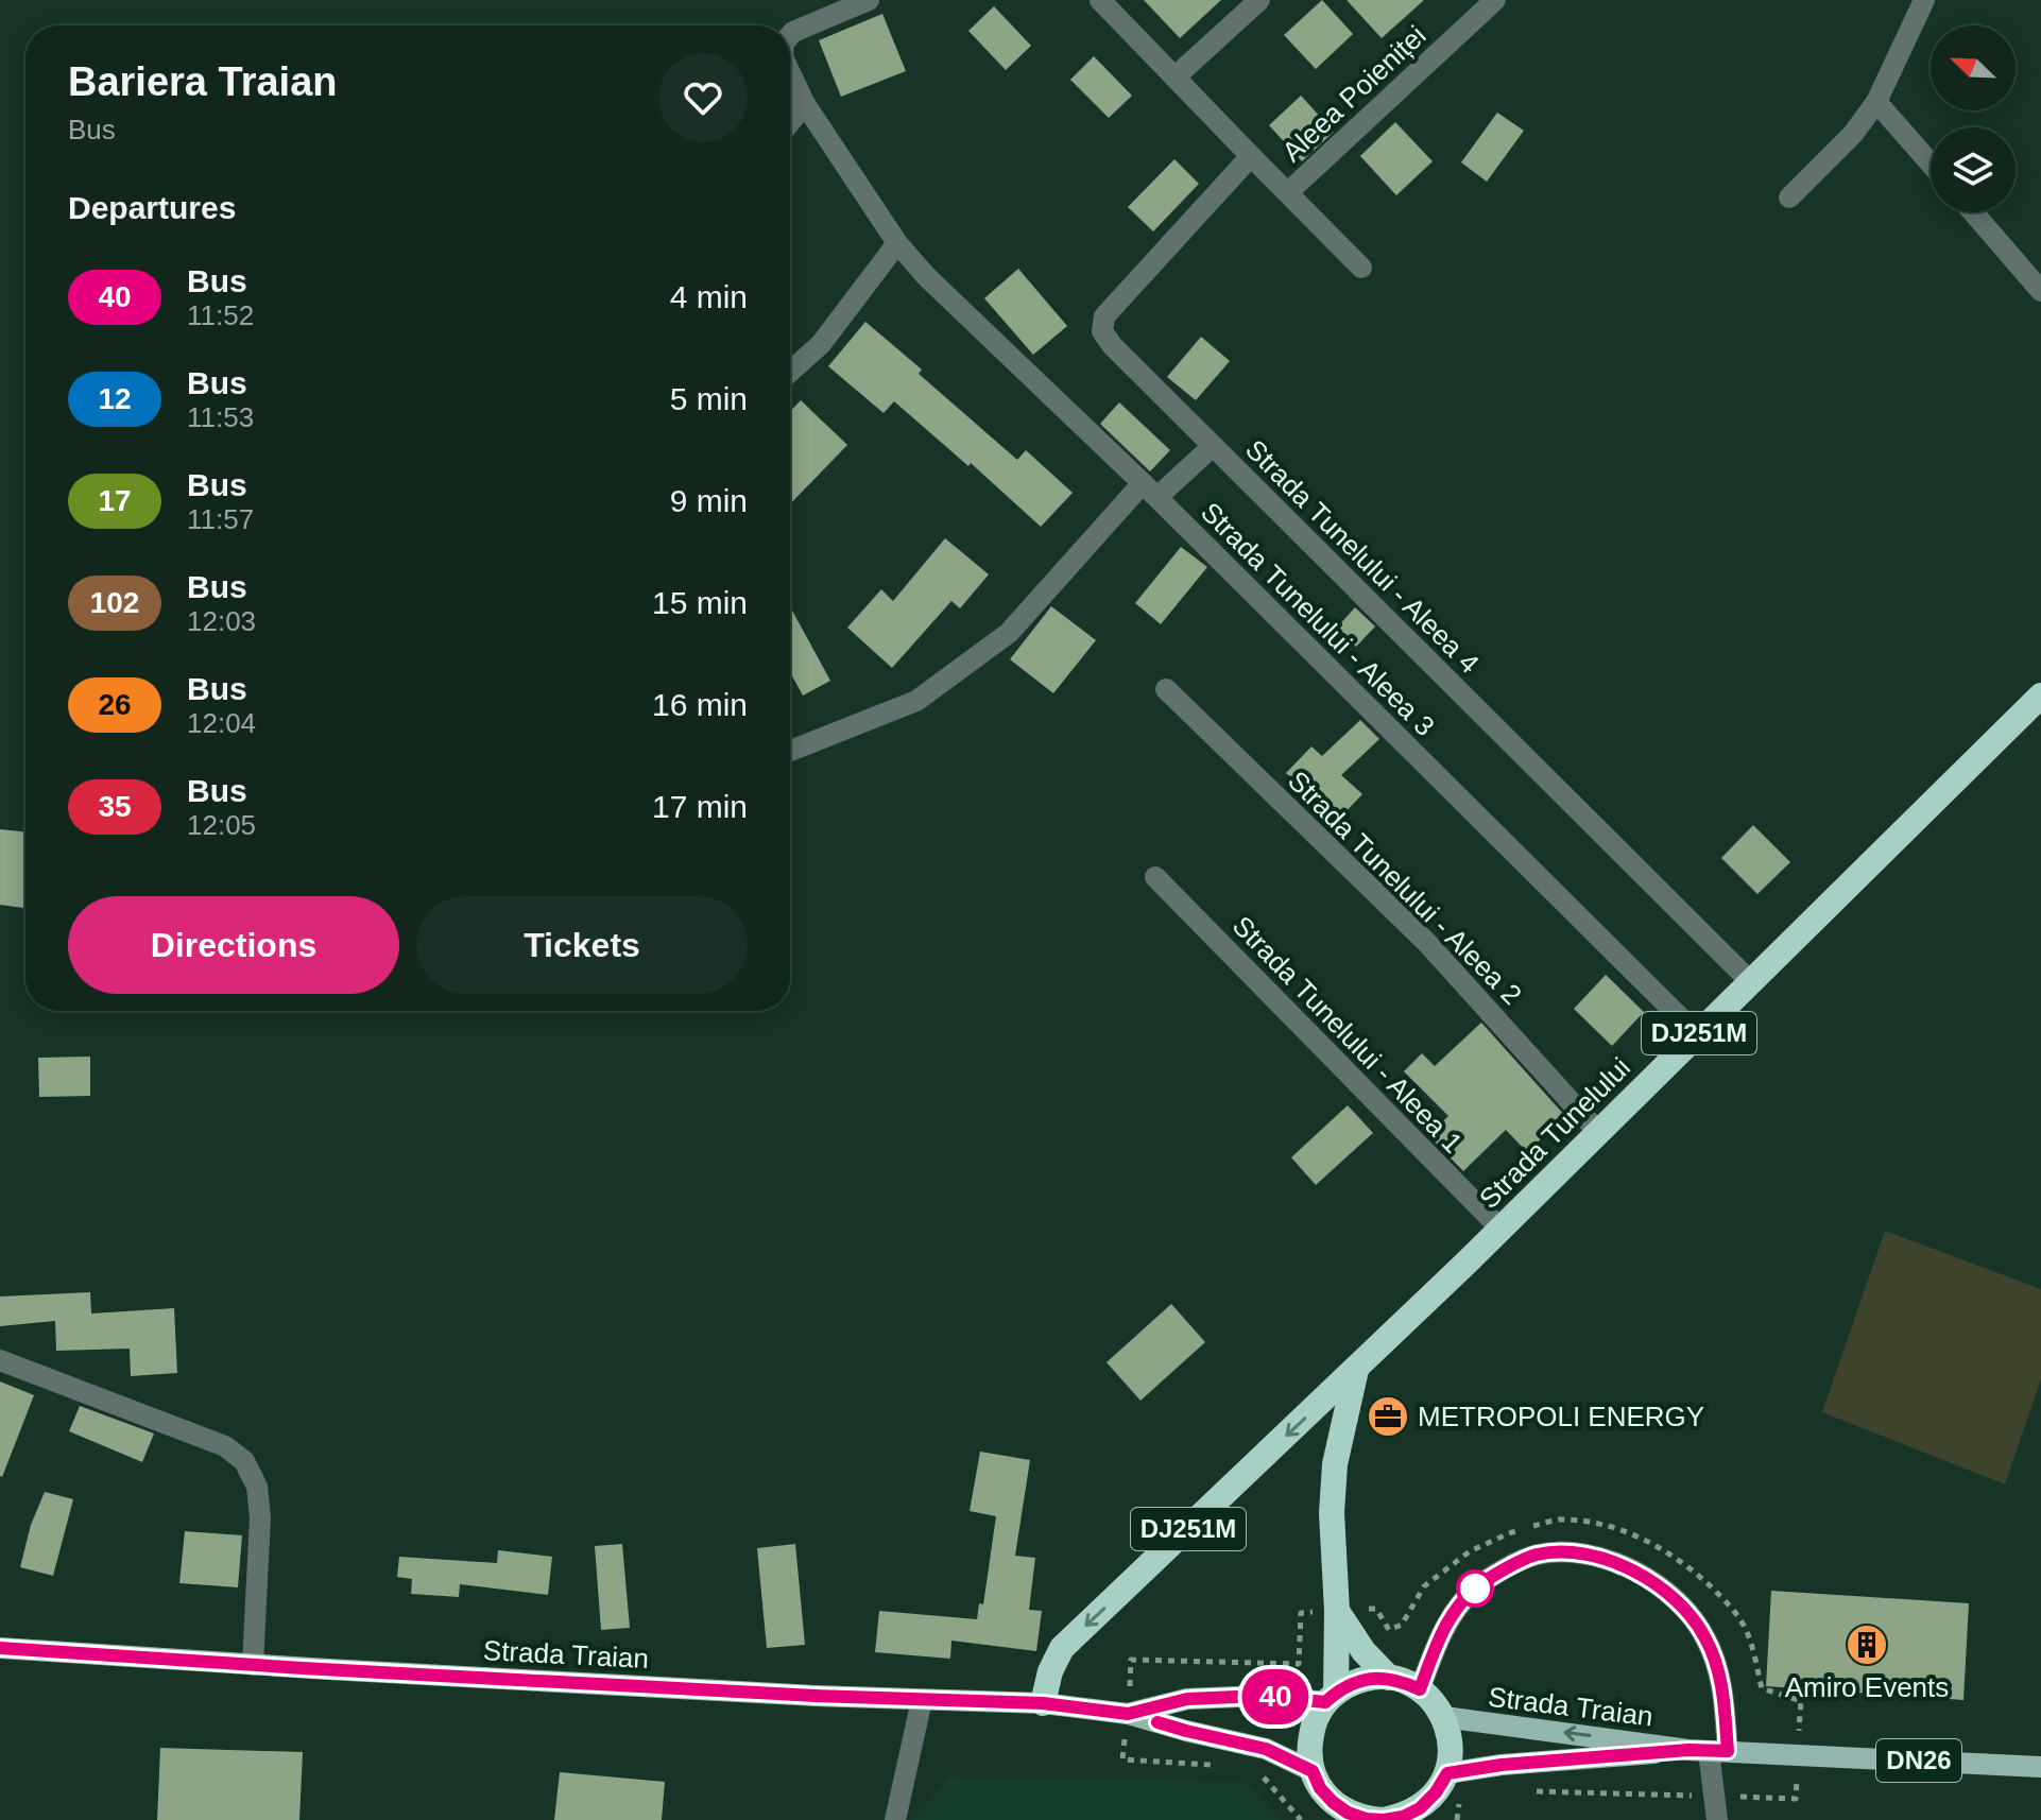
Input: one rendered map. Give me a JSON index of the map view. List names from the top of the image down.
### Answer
{
  "streets": {
    "highway": ["DJ251M", "Strada Tunelului"],
    "main road": ["Strada Traian", "DN26"],
    "street": [
      "Aleea Poieniței",
      "Strada Tunelului - Aleea 4",
      "Strada Tunelului - Aleea 3",
      "Strada Tunelului - Aleea 2",
      "Strada Tunelului - Aleea 1"
    ]
  },
  "crossings": [
    ["Strada Tunelului - Aleea 4", "Strada Tunelului"],
    ["Strada Tunelului - Aleea 3", "Strada Tunelului"],
    ["Strada Tunelului - Aleea 2", "Strada Tunelului"],
    ["DJ251M", "Strada Tunelului"],
    ["DJ251M", "Strada Traian"],
    ["Strada Tunelului - Aleea 1", "Strada Tunelului"]
  ],
  "places": {
    "office": ["METROPOLI ENERGY"],
    "building": ["Amiro Events"]
  },
  "lines": ["bus line 40"],
  "north": "top left",
  "page": {
    "on_map": "40",
    "heading": [
      ["Bariera Traian", "Bus"],
      "Departures"
    ],
    "list": [
      {
        "mark": "40",
        "name": "Bus",
        "note": "11:52",
        "value": "4 min"
      },
      {
        "mark": "12",
        "name": "Bus",
        "note": "11:53",
        "value": "5 min"
      },
      {
        "mark": "17",
        "name": "Bus",
        "note": "11:57",
        "value": "9 min"
      },
      {
        "mark": "102",
        "name": "Bus",
        "note": "12:03",
        "value": "15 min"
      },
      {
        "mark": "26",
        "name": "Bus",
        "note": "12:04",
        "value": "16 min"
      },
      {
        "mark": "35",
        "name": "Bus",
        "note": "12:05",
        "value": "17 min"
      }
    ],
    "buttons": ["Directions", "Tickets"]
  }
}
